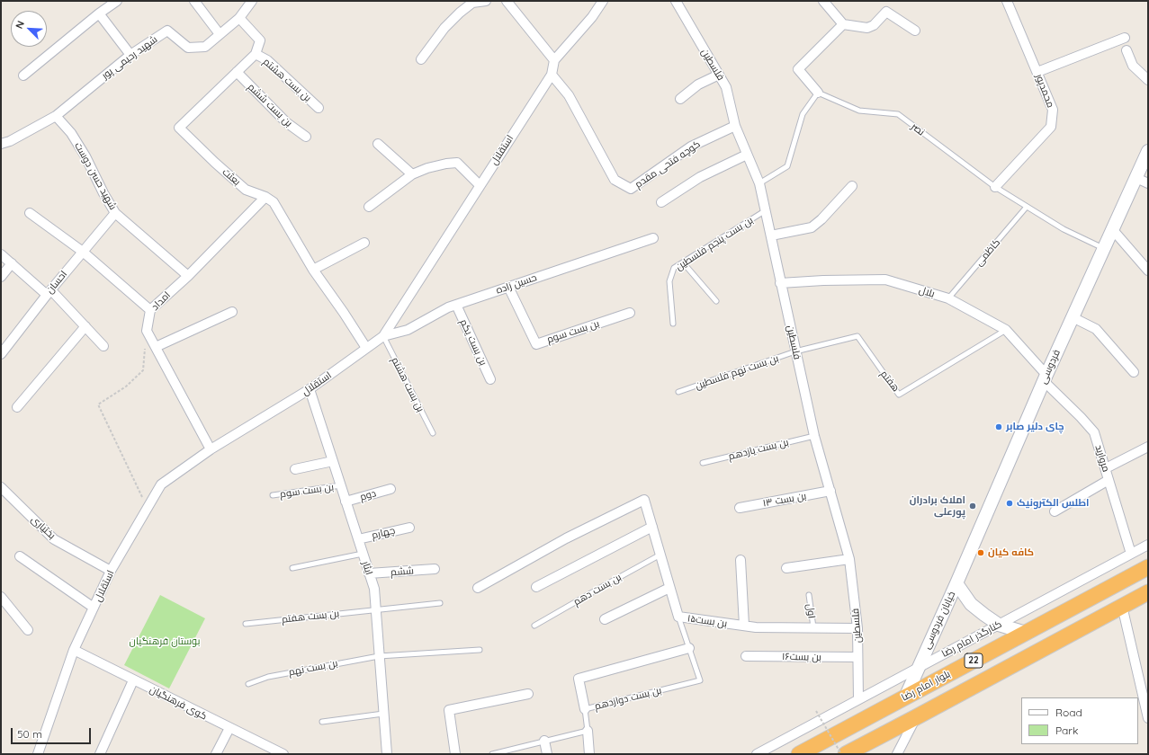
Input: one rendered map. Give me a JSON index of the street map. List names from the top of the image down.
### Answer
{
  "streets": {
    "highway": ["22", "بلوار امام رضا"],
    "main road": ["فردوسی", "خیابان فردوسی"],
    "street": [
      "شهید رحیمی پور",
      "فلسطین",
      "بن بست هشتم",
      "محمدپور",
      "بن بست ششم",
      "استقلال",
      "کوچه فتحی مقدم",
      "شهید حسن دوست",
      "بعثت",
      "احسان",
      "حسین زاده",
      "بلال",
      "امداد",
      "بن بست سوم",
      "بن بست یکم",
      "مروارید",
      "دوم",
      "بن بست ۱۳",
      "بختیاری",
      "چهارم",
      "ایثار",
      "ششم",
      "بن بست۱۵",
      "کنارگذر امام رضا",
      "بن بست۱۶",
      "کوی فرهنگیان"
    ],
    "lane": [
      "نصر",
      "بن بست پنجم فلسطین",
      "کاظمی",
      "بن بست نهم فلسطین",
      "هفتم",
      "بن بست یازدهم",
      "بن بست دهم",
      "اول",
      "بن بست هفتم",
      "بن بست نهم",
      "بن بست دوازدهم"
    ]
  },
  "crossings": [
    ["شهید رحیمی پور", "شهید حسن دوست"],
    ["فلسطین", "کوچه فتحی مقدم"],
    ["فلسطین", "بن بست پنجم فلسطین"],
    ["فلسطین", "بلال"],
    ["فلسطین", "بن بست نهم فلسطین"],
    ["فلسطین", "هفتم"],
    ["فلسطین", "بن بست یازدهم"],
    ["فلسطین", "بن بست ۱۳"],
    ["فلسطین", "بن بست۱۵"],
    ["فلسطین", "کنارگذر امام رضا"],
    ["فلسطین", "بن بست۱۶"],
    ["بن بست هشتم", "استقلال"],
    ["بن بست هشتم", "بعثت"],
    ["بن بست هشتم", "حسین زاده"],
    ["محمدپور", "نصر"],
    ["بن بست ششم", "بعثت"],
    ["نصر", "کاظمی"],
    ["نصر", "فردوسی"],
    ["استقلال", "کوچه فتحی مقدم"],
    ["استقلال", "بعثت"],
    ["استقلال", "حسین زاده"],
    ["استقلال", "بختیاری"],
    ["استقلال", "ایثار"],
    ["استقلال", "کوی فرهنگیان"],
    ["شهید حسن دوست", "احسان"],
    ["شهید حسن دوست", "امداد"],
    ["بعثت", "امداد"],
    ["کاظمی", "بلال"],
    ["حسین زاده", "بن بست سوم"],
    ["حسین زاده", "بن بست یکم"],
    ["بلال", "فردوسی"],
    ["بلال", "هفتم"],
    ["بلال", "مروارید"],
    ["بن بست سوم", "ایثار"],
    ["فردوسی", "مروارید"],
    ["فردوسی", "خیابان فردوسی"],
    ["بن بست نهم فلسطین", "هفتم"],
    ["مروارید", "کنارگذر امام رضا"],
    ["دوم", "ایثار"],
    ["چهارم", "ایثار"],
    ["ایثار", "ششم"],
    ["ایثار", "بن بست هفتم"],
    ["ایثار", "بن بست نهم"],
    ["بن بست دهم", "بن بست۱۵"],
    ["اول", "بن بست۱۵"],
    ["خیابان فردوسی", "کنارگذر امام رضا"],
    ["خیابان فردوسی", "بلوار امام رضا"],
    ["بن بست۱۵", "بن بست دوازدهم"]
  ],
  "parks": ["بوستان فرهنگیان"],
  "places": [
    "چای دلیر صابر",
    "اطلس الکترونیک",
    "املاک برادران پورعلی",
    "کافه کیان"
  ],
  "legend": ["Road", "Park"],
  "scale_bar": "50 m",
  "north": "top left"
}
